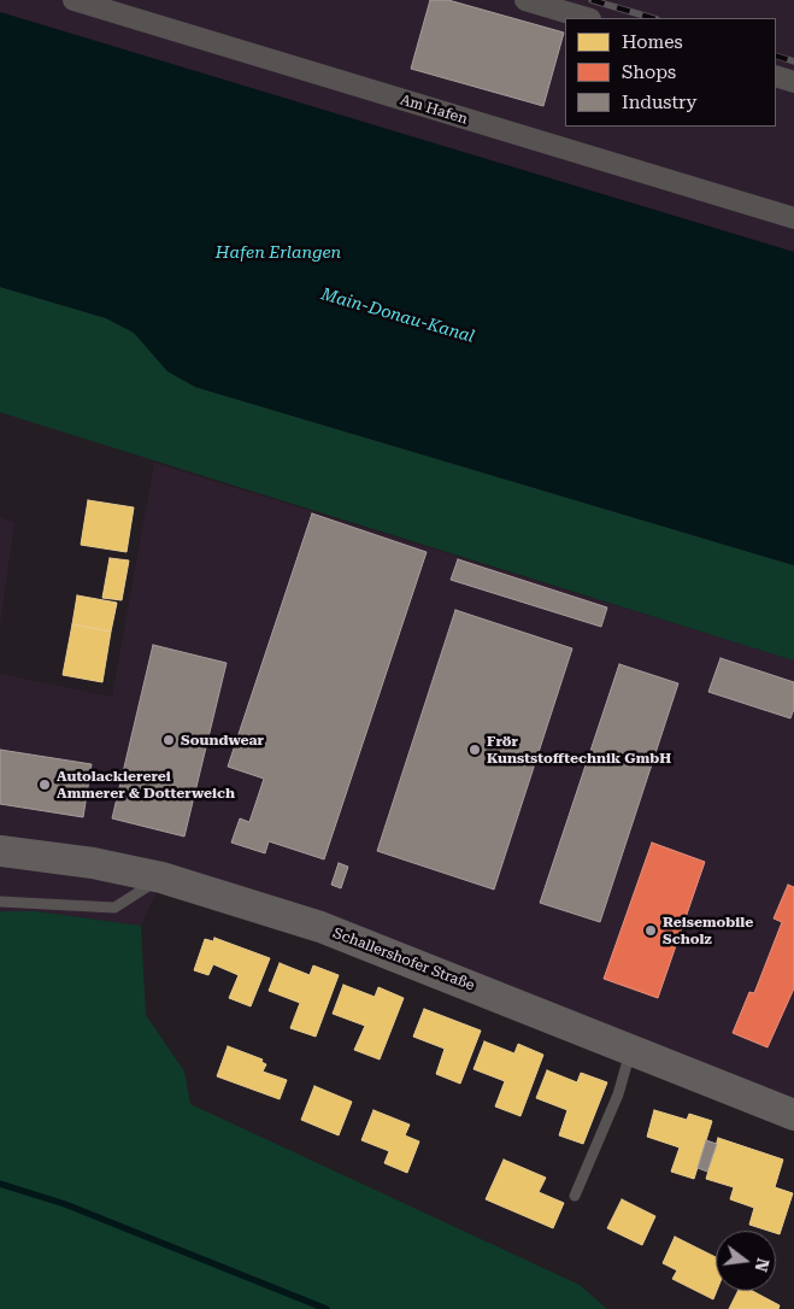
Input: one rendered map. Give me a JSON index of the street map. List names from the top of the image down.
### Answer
{
  "streets": {
    "street": ["Am Hafen", "Schallershofer Straße"]
  },
  "water": ["Hafen Erlangen", "Main-Donau-Kanal"],
  "places": [
    "Soundwear",
    "Frör Kunststofftechnik GmbH",
    "Autolackiererei Ammerer & Dotterweich",
    "Reisemobile Scholz"
  ],
  "legend": ["Homes", "Shops", "Industry"],
  "north": "right"
}
